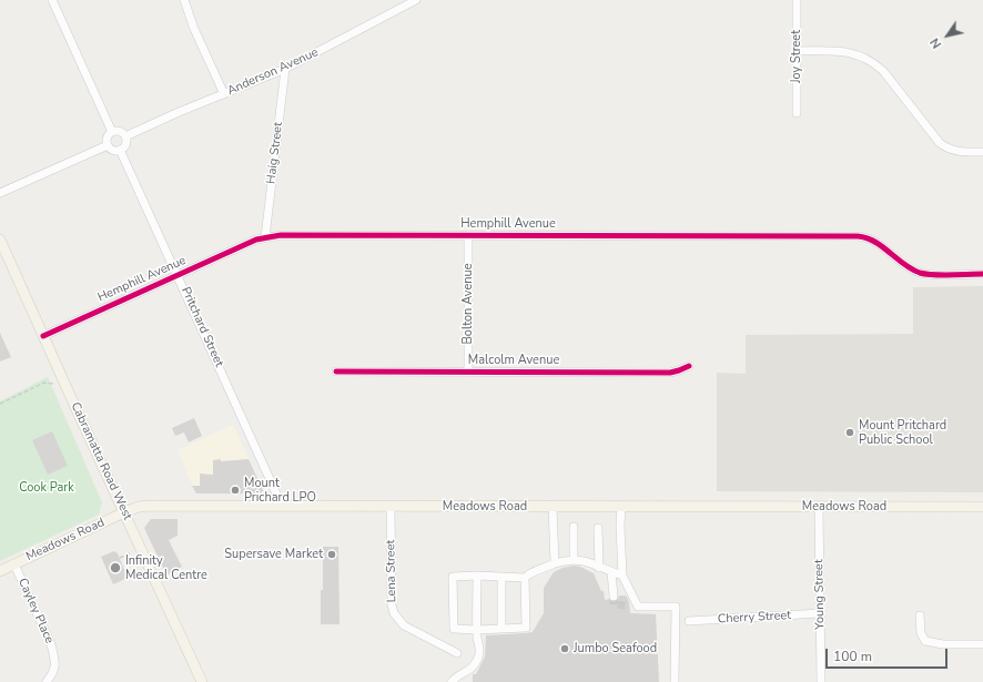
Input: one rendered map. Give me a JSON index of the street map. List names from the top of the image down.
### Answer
{
  "streets": {
    "main road": ["Cabramatta Road West", "Meadows Road"],
    "street": [
      "Joy Street",
      "Anderson Avenue",
      "Haig Street",
      "Hemphill Avenue",
      "Bolton Avenue",
      "Pritchard Street",
      "Malcolm Avenue",
      "Lena Street",
      "Young Street",
      "Cayley Place",
      "Cherry Street"
    ]
  },
  "crossings": [
    ["Anderson Avenue", "Haig Street"],
    ["Anderson Avenue", "Pritchard Street"],
    ["Haig Street", "Hemphill Avenue"],
    ["Hemphill Avenue", "Bolton Avenue"],
    ["Hemphill Avenue", "Pritchard Street"],
    ["Hemphill Avenue", "Cabramatta Road West"],
    ["Bolton Avenue", "Malcolm Avenue"],
    ["Pritchard Street", "Meadows Road"],
    ["Cabramatta Road West", "Meadows Road"],
    ["Meadows Road", "Lena Street"],
    ["Meadows Road", "Young Street"],
    ["Meadows Road", "Cayley Place"],
    ["Young Street", "Cherry Street"]
  ],
  "parks": ["Cook Park"],
  "places": [
    "Mount Pritchard Public School",
    "Mount Prichard LPO",
    "Supersave Market",
    "Infinity Medical Centre",
    "Jumbo Seafood"
  ],
  "scale_bar": "100 m",
  "north": "bottom left"
}
